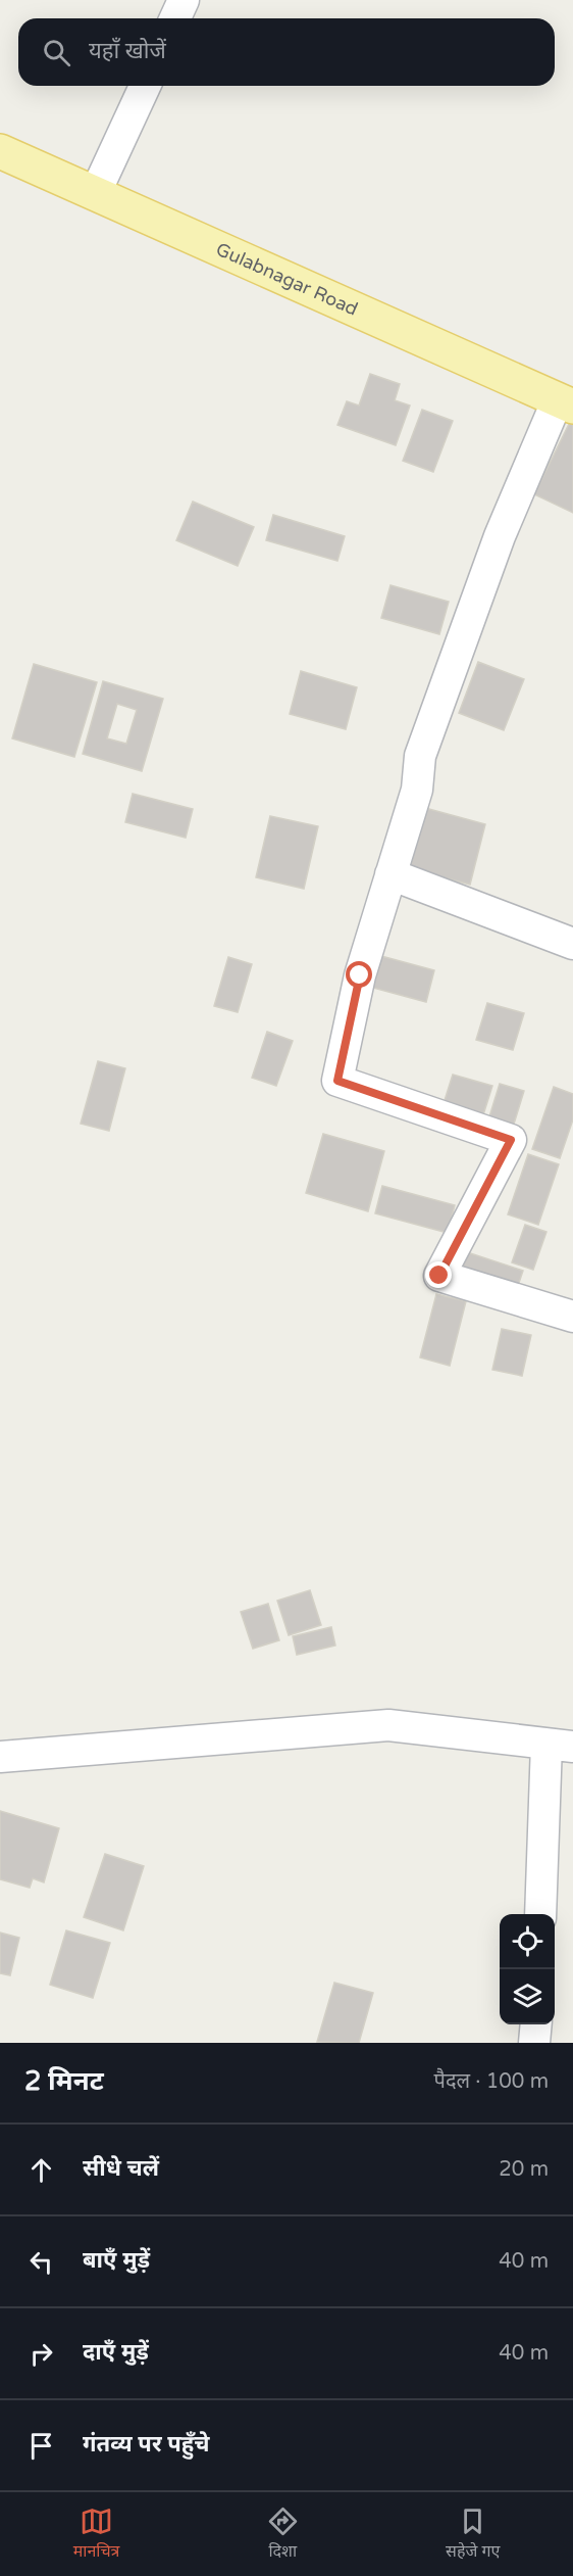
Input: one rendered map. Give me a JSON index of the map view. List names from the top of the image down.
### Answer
{
  "streets": {
    "main road": ["Gulabnagar Road"]
  },
  "page": {
    "search": "यहाँ खोजें",
    "heading": ["2 मिनट", "पैदल · 100 m"],
    "list": [
      ["सीधे चलें", "20 m"],
      ["बाएँ मुड़ें", "40 m"],
      ["दाएँ मुड़ें", "40 m"],
      "गंतव्य पर पहुँचे"
    ],
    "nav": ["मानचित्र", "दिशा", "सहेजे गए"]
  }
}
